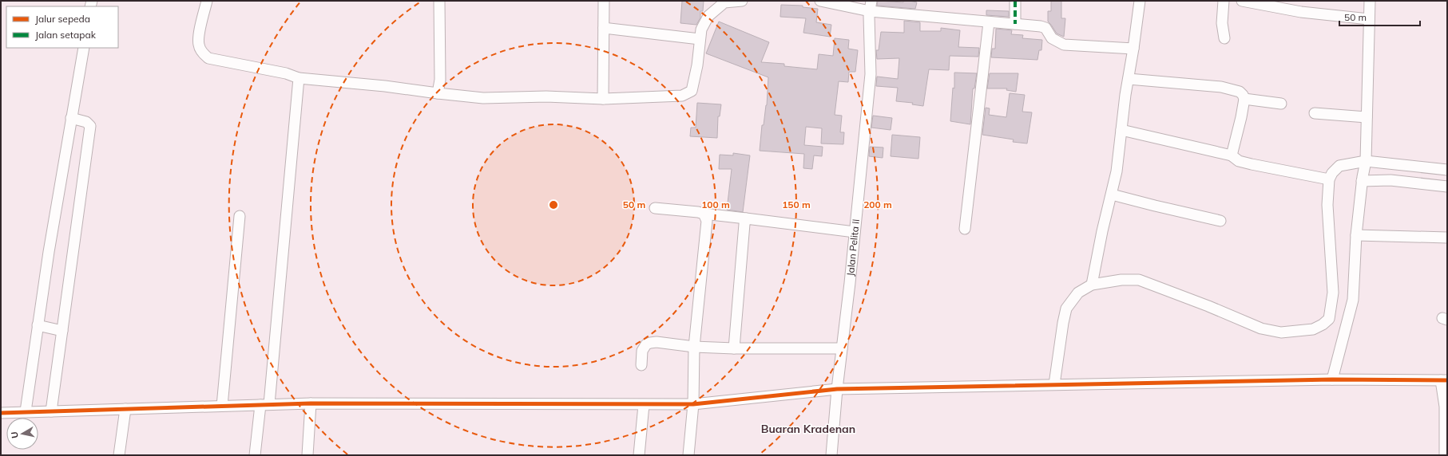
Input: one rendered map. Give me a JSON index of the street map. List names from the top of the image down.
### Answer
{
  "streets": {
    "street": ["Jalan Pelita II"]
  },
  "districts": ["Buaran Kradenan"],
  "legend": ["Jalur sepeda", "Jalan setapak"],
  "scale_bar": "50 m",
  "north": "left",
  "rings": [
    "50 m",
    "100 m",
    "150 m",
    "200 m"
  ]
}
